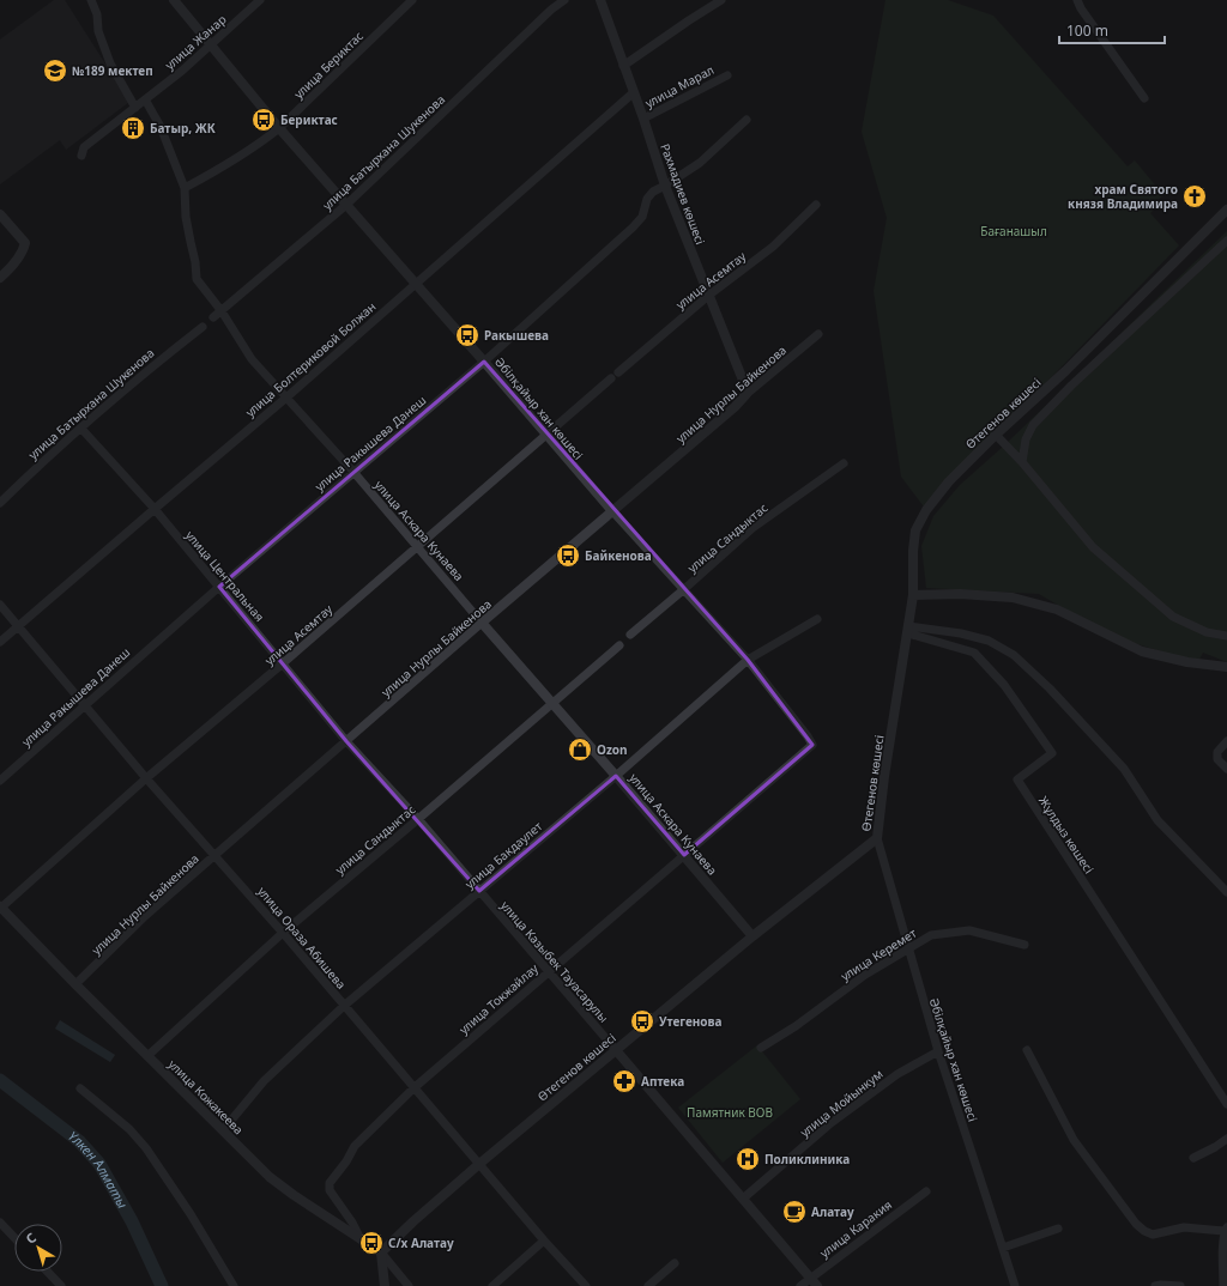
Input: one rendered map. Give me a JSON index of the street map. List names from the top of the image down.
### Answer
{
  "streets": {
    "street": [
      "улица Жанар",
      "улица Бериктас",
      "улица Марал",
      "улица Батырхана Шукенова",
      "Рахмадиев көшесі",
      "улица Асемтау",
      "улица Болтериковой Болжан",
      "улица Нурлы Байкенова",
      "Әбілқайыр хан көшесі",
      "Өтегенов көшесі",
      "улица Ракышева Данеш",
      "улица Аскара Кунаева",
      "улица Сандыктас",
      "улица Центральная",
      "Жұлдыз көшесі",
      "улица Бакдаулет",
      "улица Ораза Абишева",
      "улица Керемет",
      "улица Казыбек Тауасарулы",
      "улица Токжайлау",
      "улица Кожакеева",
      "улица Мойынкум",
      "улица Каракия"
    ]
  },
  "crossings": [
    ["улица Жанар", "Әбілқайыр хан көшесі"],
    ["улица Жанар", "улица Аскара Кунаева"],
    ["улица Бериктас", "Әбілқайыр хан көшесі"],
    ["улица Бериктас", "улица Аскара Кунаева"],
    ["улица Марал", "Рахмадиев көшесі"],
    ["улица Батырхана Шукенова", "Әбілқайыр хан көшесі"],
    ["улица Батырхана Шукенова", "улица Аскара Кунаева"],
    ["улица Батырхана Шукенова", "улица Центральная"],
    ["Рахмадиев көшесі", "улица Асемтау"],
    ["Рахмадиев көшесі", "улица Болтериковой Болжан"],
    ["Рахмадиев көшесі", "улица Нурлы Байкенова"],
    ["Рахмадиев көшесі", "улица Ракышева Данеш"],
    ["улица Асемтау", "Әбілқайыр хан көшесі"],
    ["улица Асемтау", "улица Аскара Кунаева"],
    ["улица Асемтау", "улица Центральная"],
    ["улица Асемтау", "улица Ораза Абишева"],
    ["улица Асемтау", "улица Кожакеева"],
    ["улица Болтериковой Болжан", "Әбілқайыр хан көшесі"],
    ["улица Болтериковой Болжан", "улица Аскара Кунаева"],
    ["улица Болтериковой Болжан", "улица Центральная"],
    ["улица Болтериковой Болжан", "улица Ораза Абишева"],
    ["улица Нурлы Байкенова", "Әбілқайыр хан көшесі"],
    ["улица Нурлы Байкенова", "улица Аскара Кунаева"],
    ["улица Нурлы Байкенова", "улица Центральная"],
    ["улица Нурлы Байкенова", "улица Ораза Абишева"],
    ["улица Нурлы Байкенова", "улица Казыбек Тауасарулы"],
    ["улица Нурлы Байкенова", "улица Кожакеева"],
    ["Әбілқайыр хан көшесі", "Өтегенов көшесі"],
    ["Әбілқайыр хан көшесі", "улица Ракышева Данеш"],
    ["Әбілқайыр хан көшесі", "улица Сандыктас"],
    ["Әбілқайыр хан көшесі", "улица Бакдаулет"],
    ["Әбілқайыр хан көшесі", "улица Керемет"],
    ["Әбілқайыр хан көшесі", "улица Токжайлау"],
    ["Әбілқайыр хан көшесі", "улица Мойынкум"],
    ["Өтегенов көшесі", "улица Аскара Кунаева"],
    ["Өтегенов көшесі", "Жұлдыз көшесі"],
    ["Өтегенов көшесі", "улица Ораза Абишева"],
    ["Өтегенов көшесі", "улица Казыбек Тауасарулы"],
    ["Өтегенов көшесі", "улица Кожакеева"],
    ["улица Ракышева Данеш", "улица Аскара Кунаева"],
    ["улица Ракышева Данеш", "улица Центральная"],
    ["улица Ракышева Данеш", "улица Ораза Абишева"],
    ["улица Аскара Кунаева", "улица Сандыктас"],
    ["улица Аскара Кунаева", "улица Бакдаулет"],
    ["улица Аскара Кунаева", "улица Токжайлау"],
    ["улица Сандыктас", "улица Ораза Абишева"],
    ["улица Сандыктас", "улица Казыбек Тауасарулы"],
    ["улица Сандыктас", "улица Кожакеева"],
    ["улица Центральная", "улица Казыбек Тауасарулы"],
    ["улица Бакдаулет", "улица Ораза Абишева"],
    ["улица Бакдаулет", "улица Казыбек Тауасарулы"],
    ["улица Бакдаулет", "улица Кожакеева"],
    ["улица Ораза Абишева", "улица Токжайлау"],
    ["улица Казыбек Тауасарулы", "улица Токжайлау"],
    ["улица Казыбек Тауасарулы", "улица Мойынкум"],
    ["улица Казыбек Тауасарулы", "улица Каракия"],
    ["улица Токжайлау", "улица Кожакеева"]
  ],
  "water": ["Үлкен Алматы"],
  "parks": ["Бағанашыл", "Памятник ВОВ"],
  "places": {
    "school or university": ["№189 мектеп"],
    "bus stop": [
      "Бериктас",
      "Ракышева",
      "Байкенова",
      "Утегенова",
      "С/х Алатау"
    ],
    "building": ["Батыр, ЖК"],
    "church": ["храм Святого князя Владимира"],
    "shop": ["Ozon"],
    "pharmacy": ["Аптека"],
    "hospital": ["Поликлиника"],
    "cafe": ["Алатау"]
  },
  "scale_bar": "100 m",
  "north": "top left"
}
